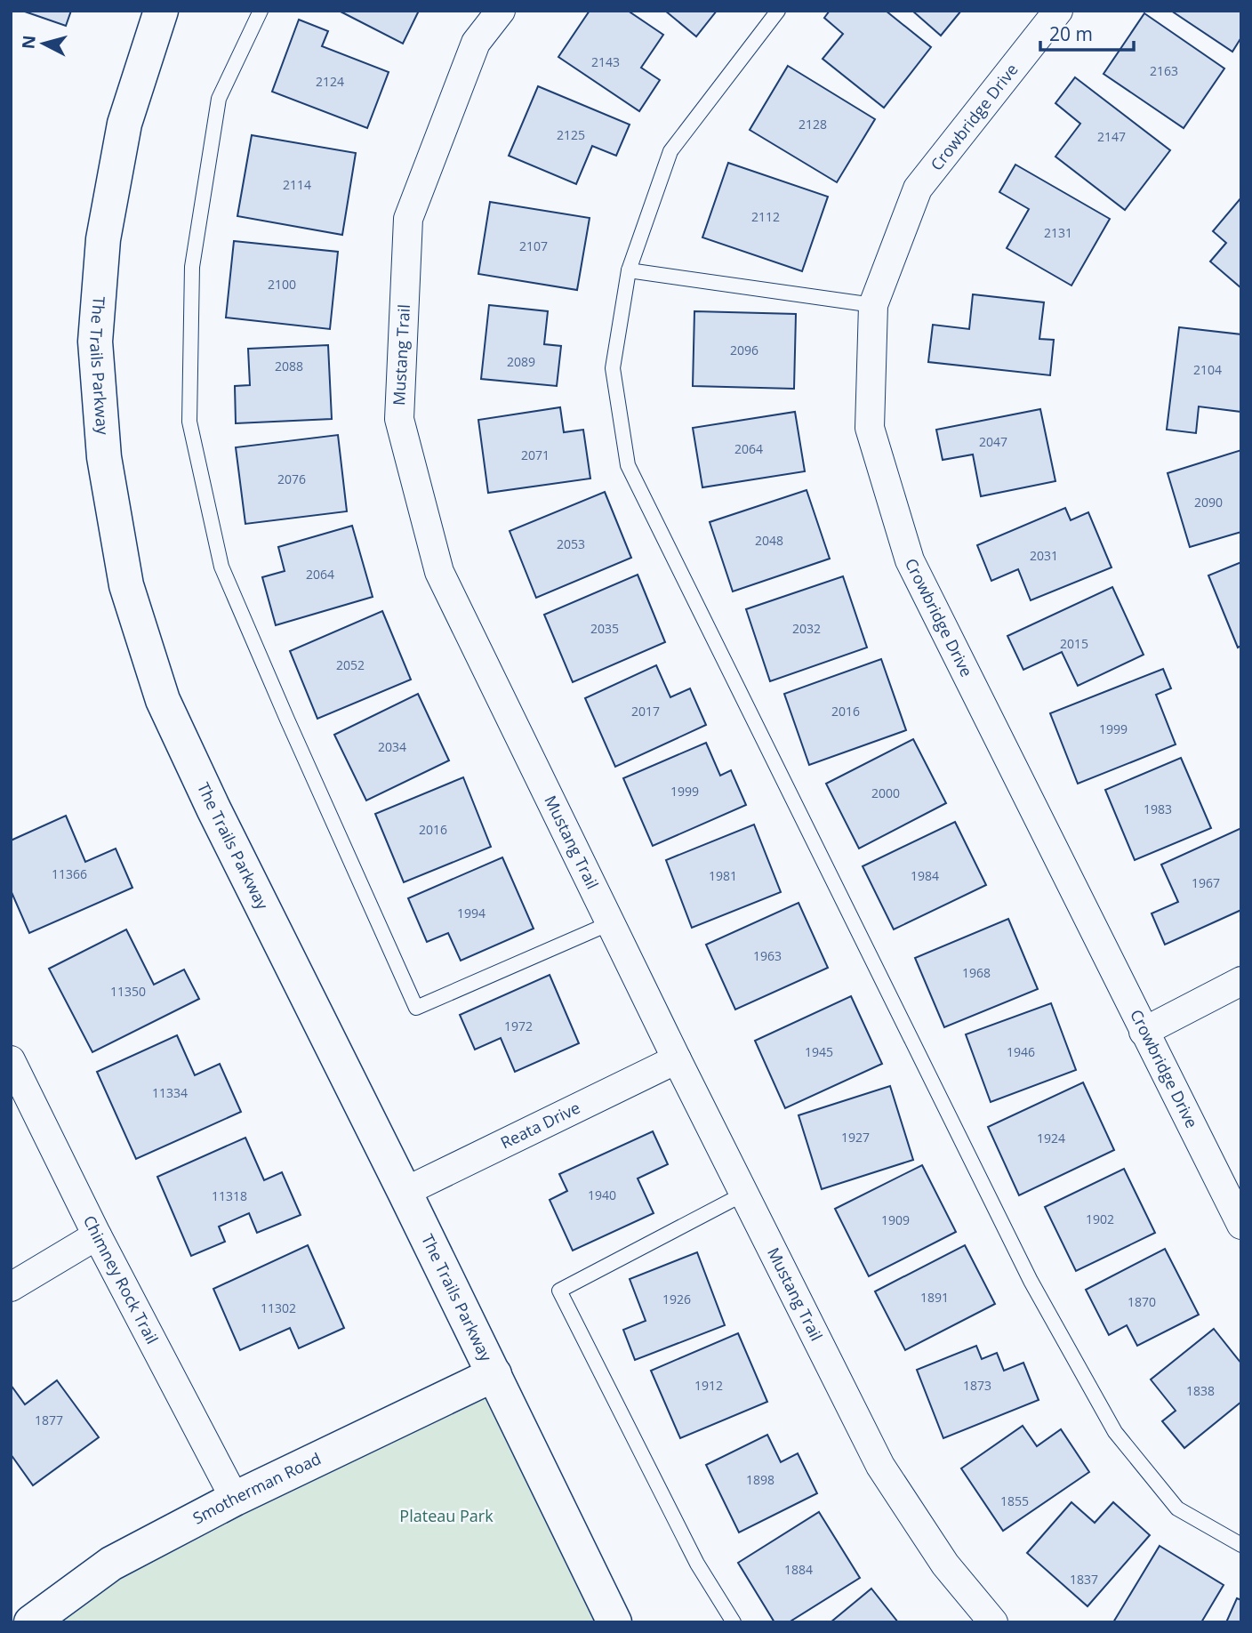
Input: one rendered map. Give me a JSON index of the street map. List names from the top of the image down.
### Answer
{
  "streets": {
    "street": [
      "Crowbridge Drive",
      "Mustang Trail",
      "The Trails Parkway",
      "Reata Drive",
      "Chimney Rock Trail",
      "Smotherman Road"
    ]
  },
  "crossings": [
    ["Mustang Trail", "Reata Drive"],
    ["The Trails Parkway", "Reata Drive"],
    ["The Trails Parkway", "Smotherman Road"],
    ["Chimney Rock Trail", "Smotherman Road"]
  ],
  "parks": ["Plateau Park"],
  "house_numbers": [
    "2143",
    "2163",
    "2124",
    "2128",
    "2125",
    "2147",
    "2114",
    "2112",
    "2131",
    "2107",
    "2100",
    "2096",
    "2089",
    "2088",
    "2104",
    "2047",
    "2064",
    "2071",
    "2076",
    "2090",
    "2048",
    "2053",
    "2031",
    "2064",
    "2035",
    "2032",
    "2015",
    "2052",
    "2017",
    "2016",
    "1999",
    "2034",
    "1999",
    "2000",
    "1983",
    "2016",
    "11366",
    "1981",
    "1984",
    "1967",
    "1994",
    "1963",
    "1968",
    "11350",
    "1972",
    "1945",
    "1946",
    "11334",
    "1927",
    "1924",
    "1940",
    "11318",
    "1902",
    "1909",
    "1891",
    "1926",
    "1870",
    "11302",
    "1912",
    "1873",
    "1838",
    "1877",
    "1898",
    "1855",
    "1884",
    "1837"
  ],
  "scale_bar": "20 m",
  "north": "left"
}
